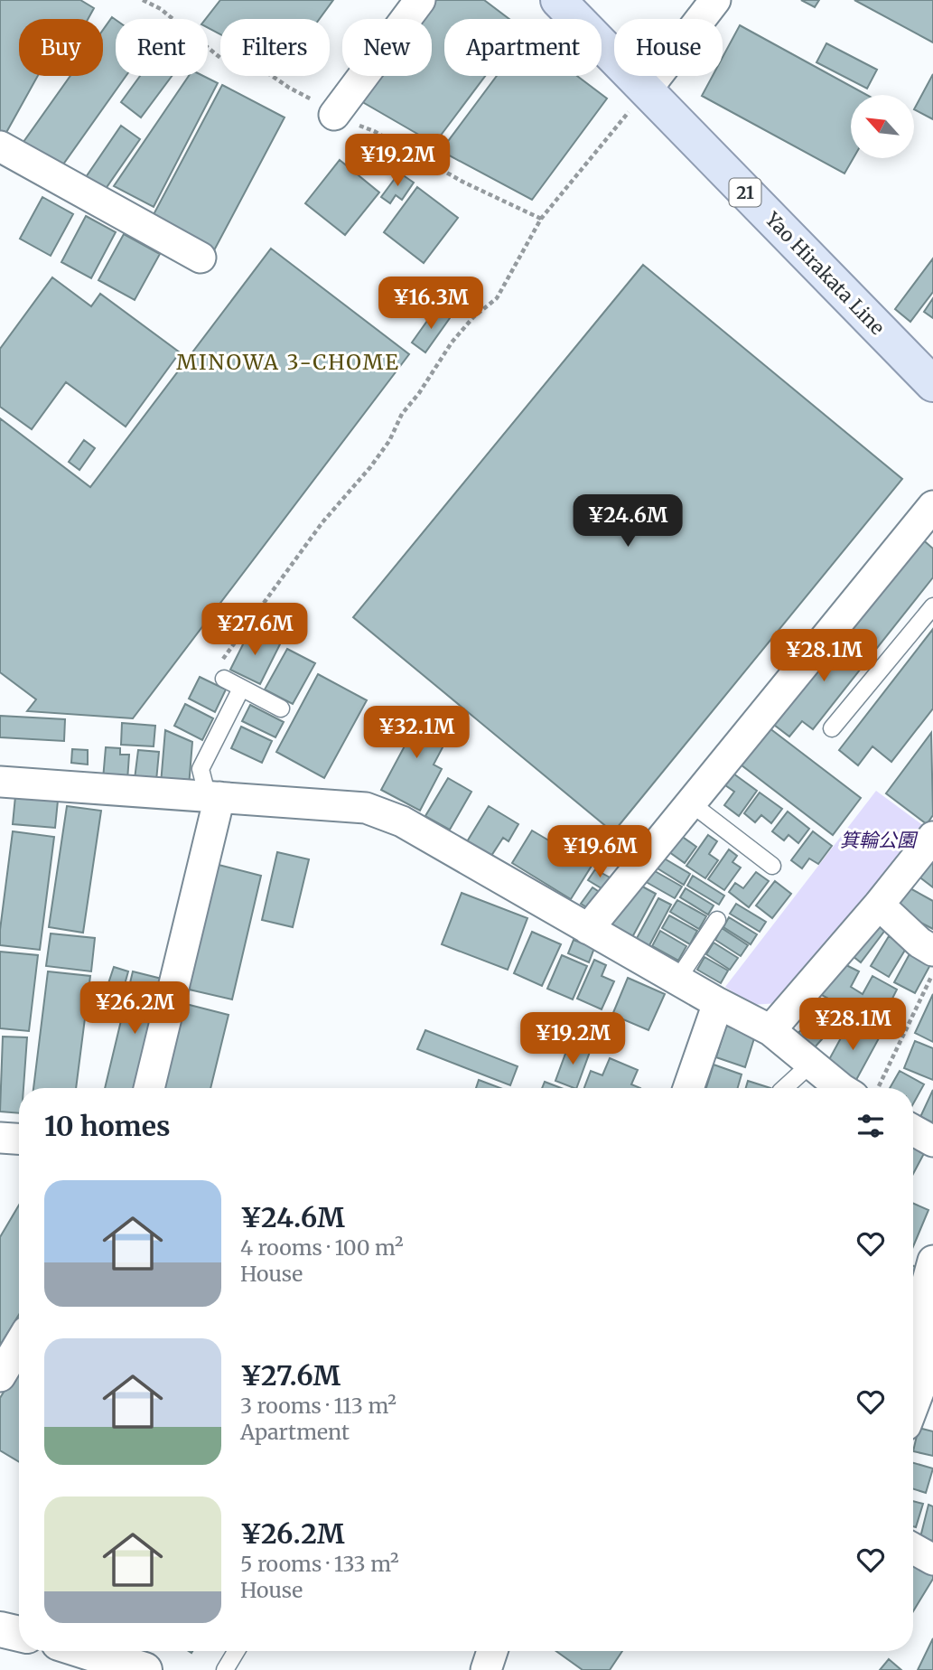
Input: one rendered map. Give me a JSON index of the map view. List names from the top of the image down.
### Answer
{
  "streets": {
    "main road": ["21", "Yao Hirakata Line"]
  },
  "districts": ["MINOWA 3-CHOME"],
  "parks": ["箕輪公園"],
  "north": "top left",
  "page": {
    "chip": [
      "Buy",
      "Rent",
      "Filters",
      "New",
      "Apartment",
      "House"
    ],
    "price": [
      "¥19.2M",
      "¥16.3M",
      "¥24.6M",
      "¥27.6M",
      "¥28.1M",
      "¥32.1M",
      "¥19.6M",
      "¥26.2M",
      "¥28.1M",
      "¥19.2M"
    ],
    "heading": "10 homes",
    "list": [
      {
        "name": "¥24.6M",
        "note": "4 rooms · 100 m² · House"
      },
      {
        "name": "¥27.6M",
        "note": "3 rooms · 113 m² · Apartment"
      },
      {
        "name": "¥26.2M",
        "note": "5 rooms · 133 m² · House"
      }
    ]
  }
}
